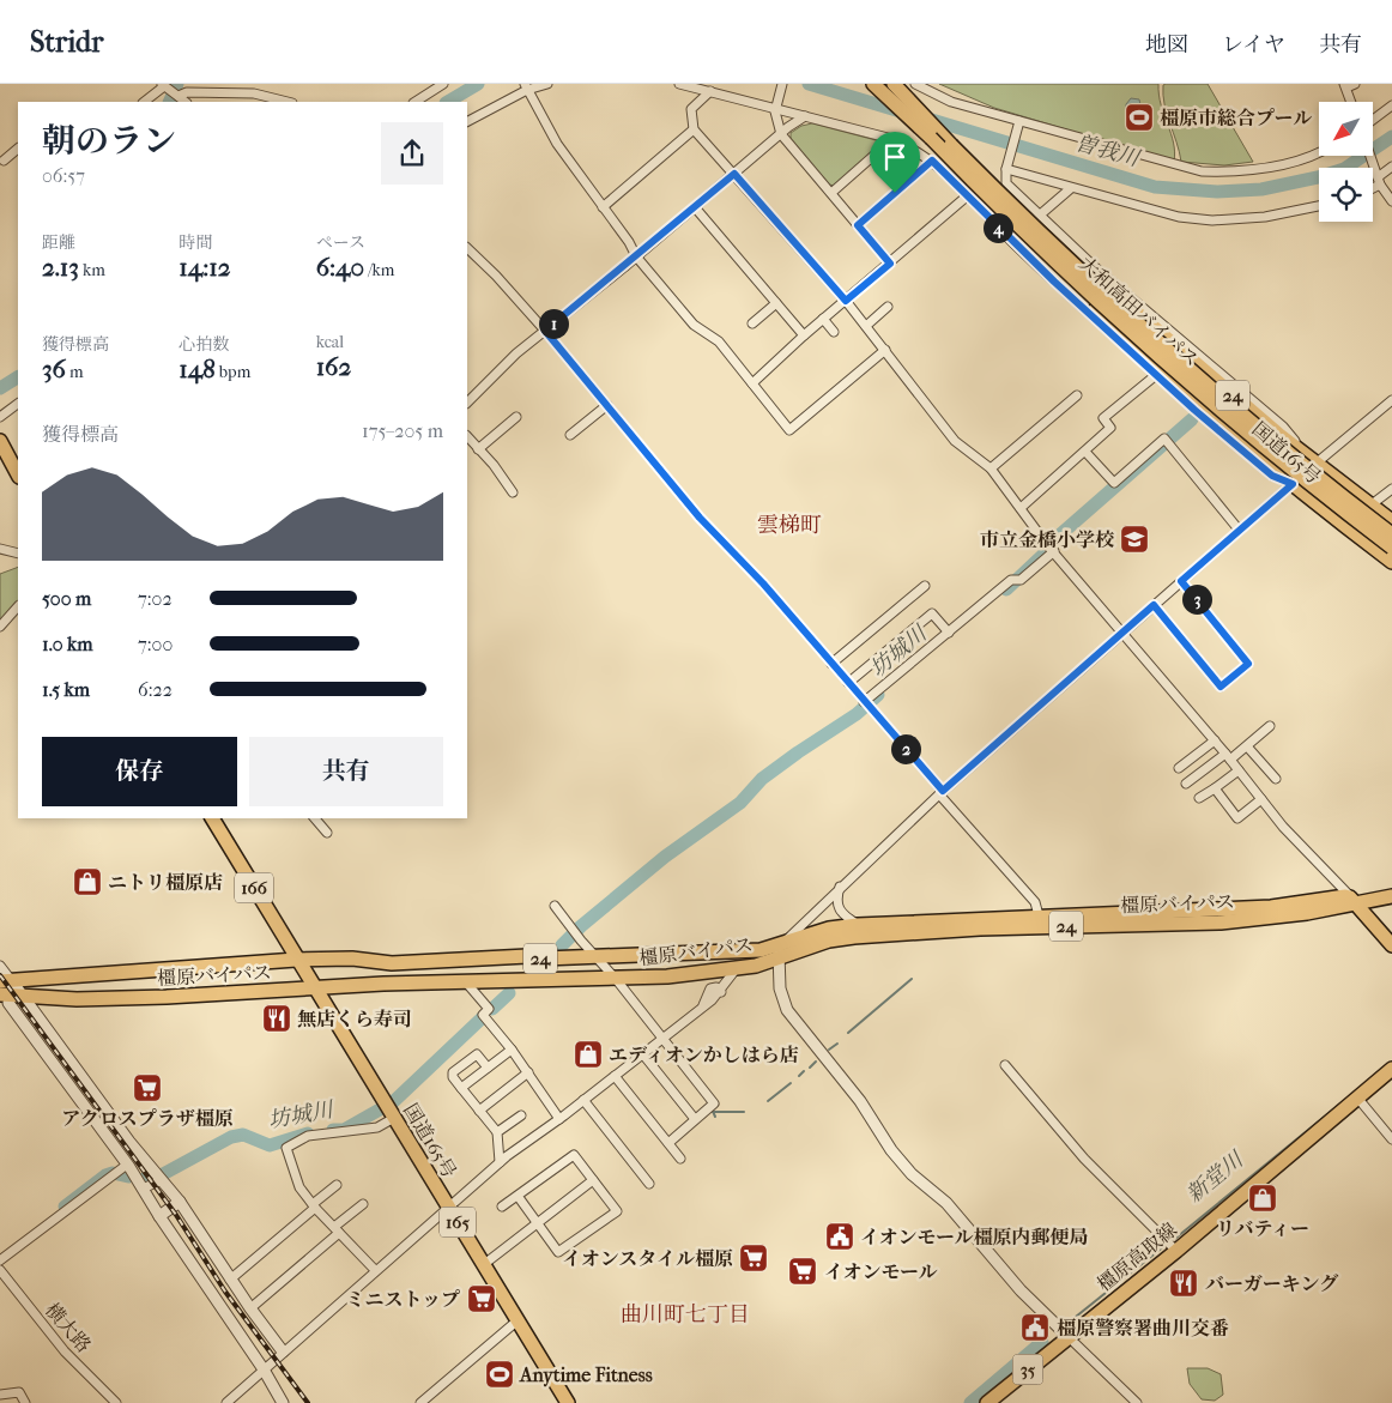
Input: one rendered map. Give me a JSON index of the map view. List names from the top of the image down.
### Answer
{
  "streets": {
    "main road": [
      "大和高田バイパス",
      "24",
      "国道165号",
      "166",
      "橿原バイパス",
      "165",
      "橿原高取線",
      "35"
    ],
    "street": ["横大路"]
  },
  "crossings": [
    ["大和高田バイパス", "国道165号"],
    ["国道165号", "166"],
    ["国道165号", "橿原バイパス"],
    ["166", "橿原バイパス"]
  ],
  "districts": ["雲梯町", "曲川町七丁目"],
  "water": ["曽我川", "坊城川", "新堂川"],
  "places": {
    "sports": ["橿原市総合プール", "Anytime Fitness"],
    "school or university": ["市立金橋小学校"],
    "shop": ["ニトリ橿原店", "エディオンかしはら店", "リバティー"],
    "restaurant": ["無店くら寿司", "バーガーキング"],
    "supermarket": [
      "アクロスプラザ橿原",
      "イオンスタイル橿原",
      "イオンモール",
      "ミニストップ"
    ],
    "public building": ["イオンモール橿原内郵便局", "橿原警察署曲川交番"]
  },
  "north": "bottom left",
  "page": {
    "header": "Stridr",
    "nav": ["地図", "レイヤ", "共有"],
    "heading": ["朝のラン", "06:57"],
    "stats": [
      ["距離", "2.13 km"],
      ["時間", "14:12"],
      ["ペース", "6:40 /km"],
      ["獲得標高", "36 m"],
      ["心拍数", "148 bpm"],
      ["kcal", "162"]
    ],
    "pins": [
      "4",
      "1",
      "3",
      "2"
    ],
    "chart": ["獲得標高", "175–205 m"],
    "list": [
      {
        "name": "500 m",
        "note": "7:02"
      },
      {
        "name": "1.0 km",
        "note": "7:00"
      },
      {
        "name": "1.5 km",
        "note": "6:22"
      }
    ],
    "buttons": ["保存", "共有"]
  }
}
